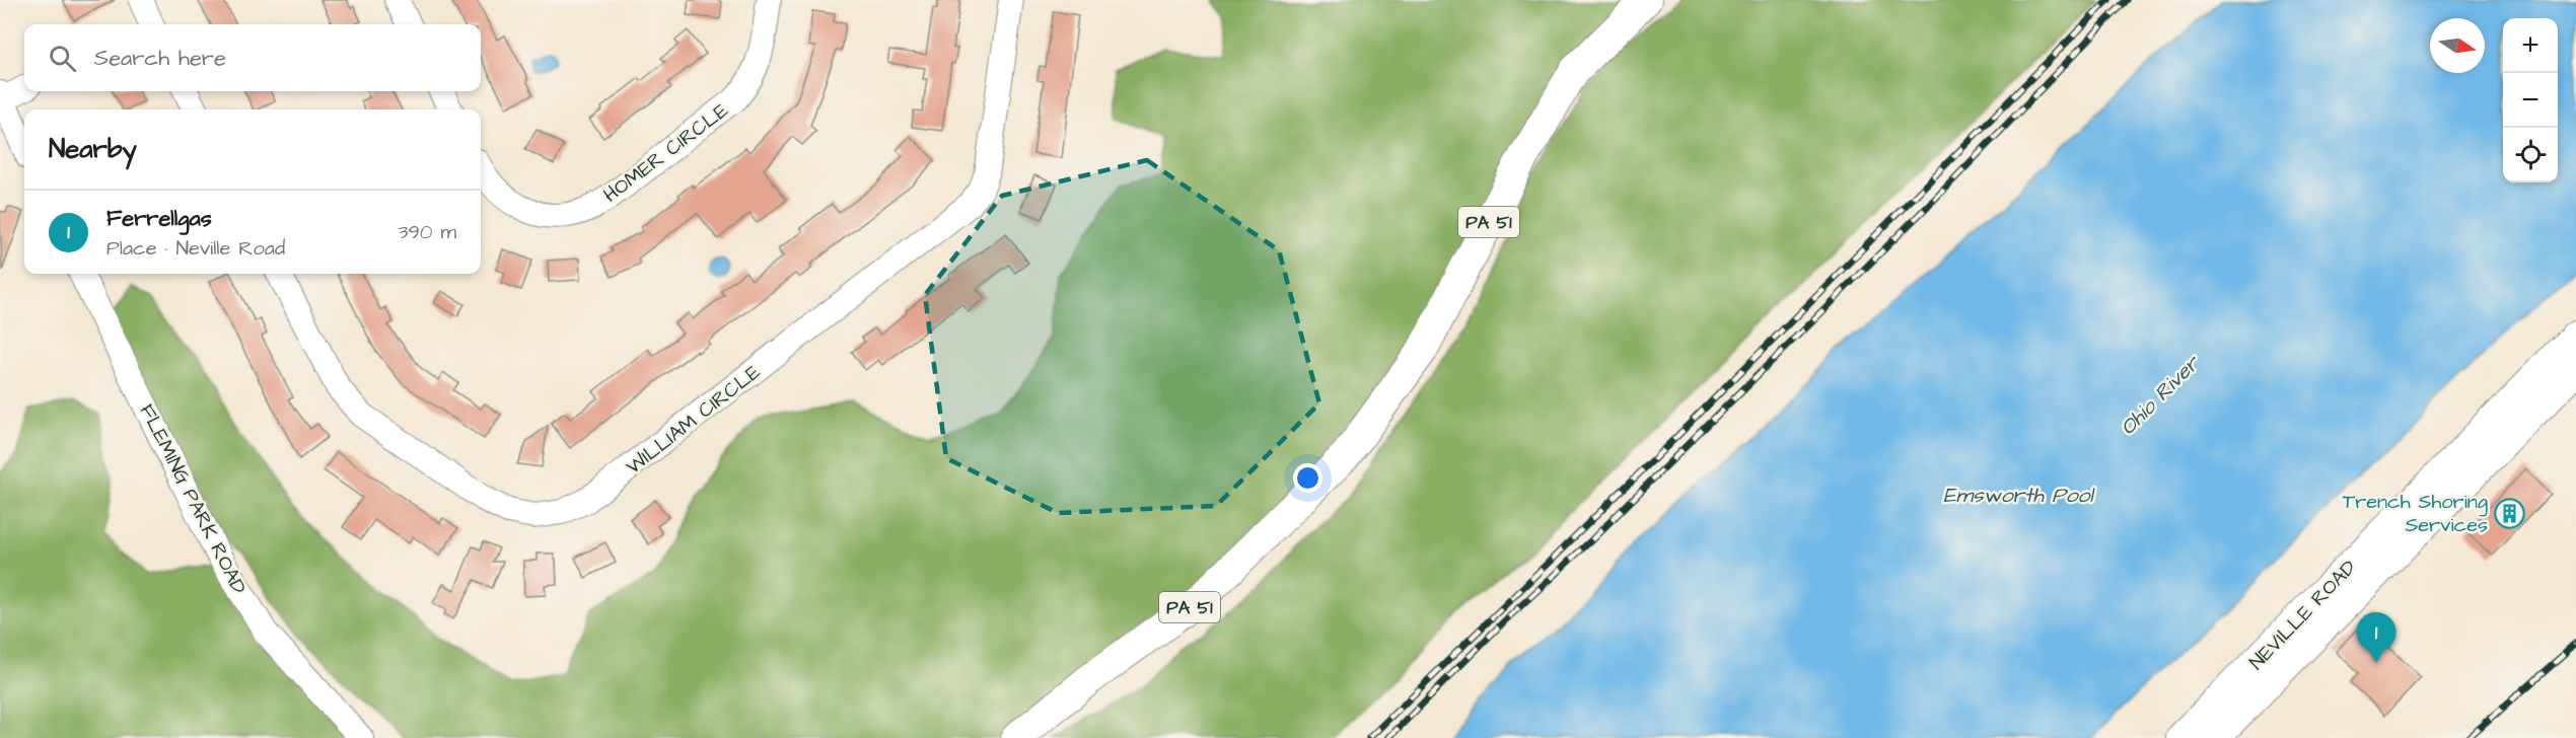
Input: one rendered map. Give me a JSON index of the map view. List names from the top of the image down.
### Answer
{
  "streets": {
    "main road": ["PA 51", "NEVILLE ROAD"],
    "street": ["HOMER CIRCLE", "WILLIAM CIRCLE", "FLEMING PARK ROAD"]
  },
  "water": ["Ohio River", "Emsworth Pool"],
  "places": {
    "building": ["Trench Shoring Services"]
  },
  "north": "right",
  "page": {
    "map_buttons": ["+", "−"],
    "search": "Search here",
    "heading": "Nearby",
    "list": [
      {
        "mark": "1",
        "name": "Ferrellgas",
        "note": "Place · Neville Road",
        "value": "390 m"
      }
    ],
    "pins": "1"
  }
}
